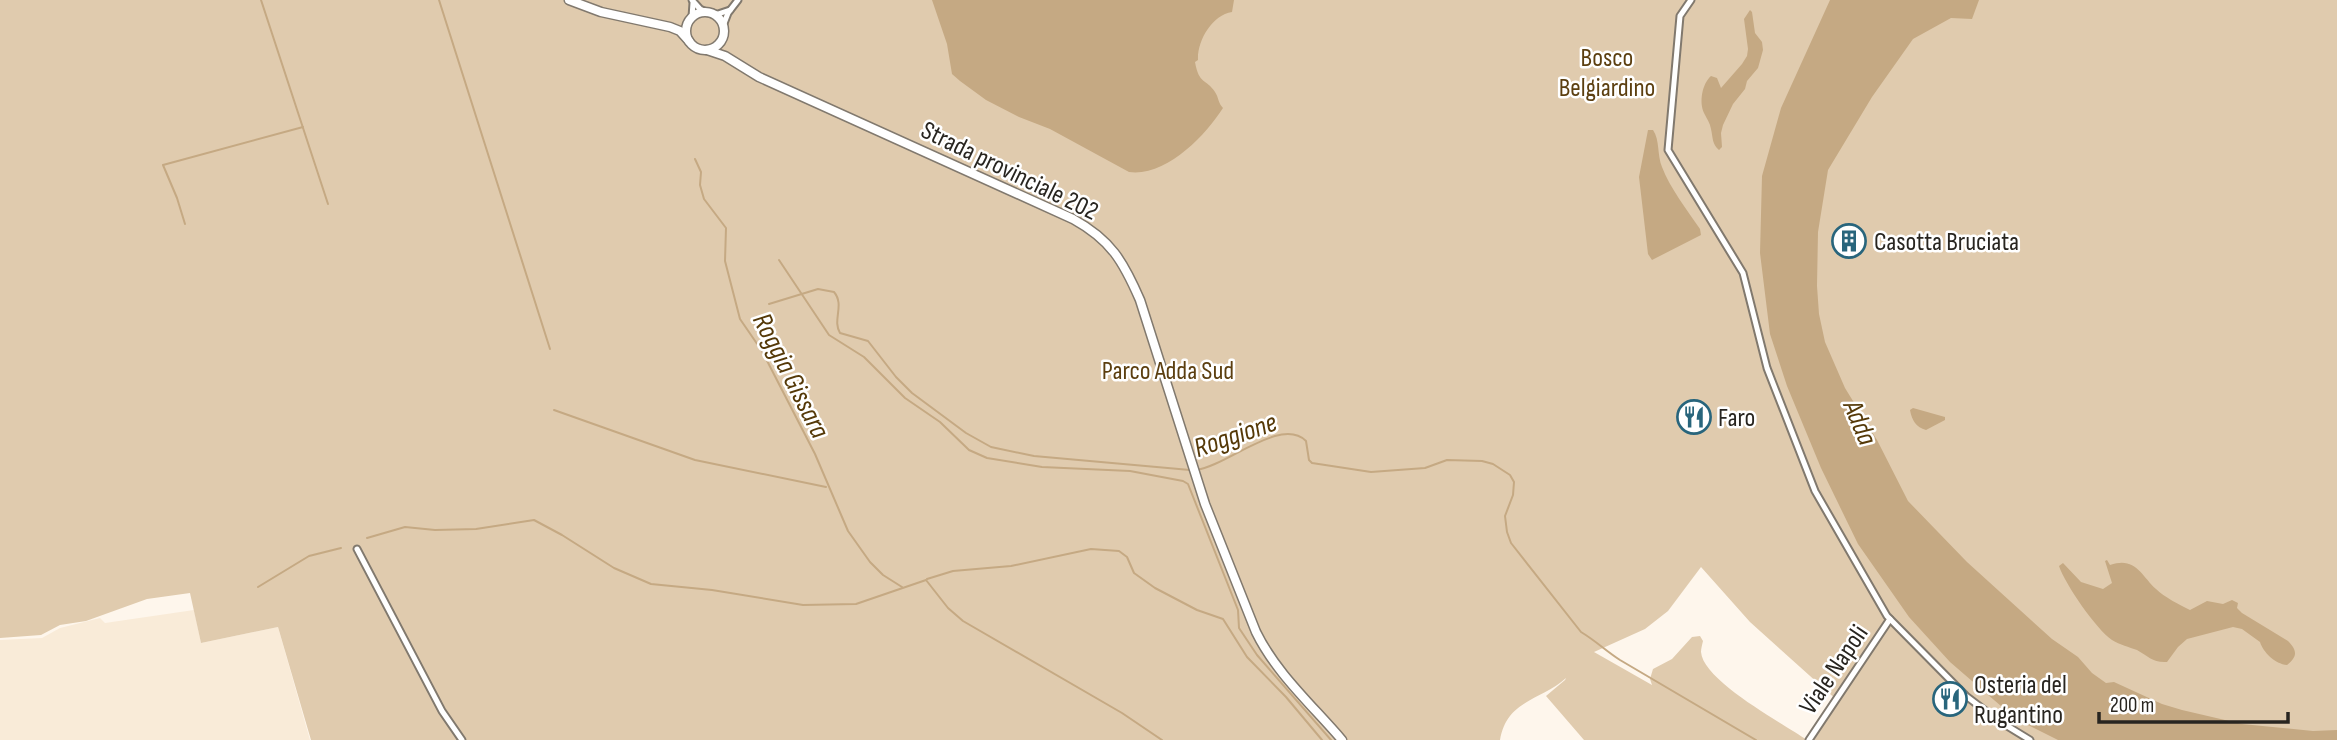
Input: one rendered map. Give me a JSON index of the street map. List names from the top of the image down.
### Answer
{
  "streets": {
    "street": ["Strada provinciale 202", "Viale Napoli"]
  },
  "water": ["Roggia Gissara", "Adda", "Roggione"],
  "parks": ["Bosco Belgiardino", "Parco Adda Sud"],
  "places": {
    "building": ["Casotta Bruciata"],
    "restaurant": ["Faro", "Osteria del Rugantino"]
  },
  "scale_bar": "200 m"
}
